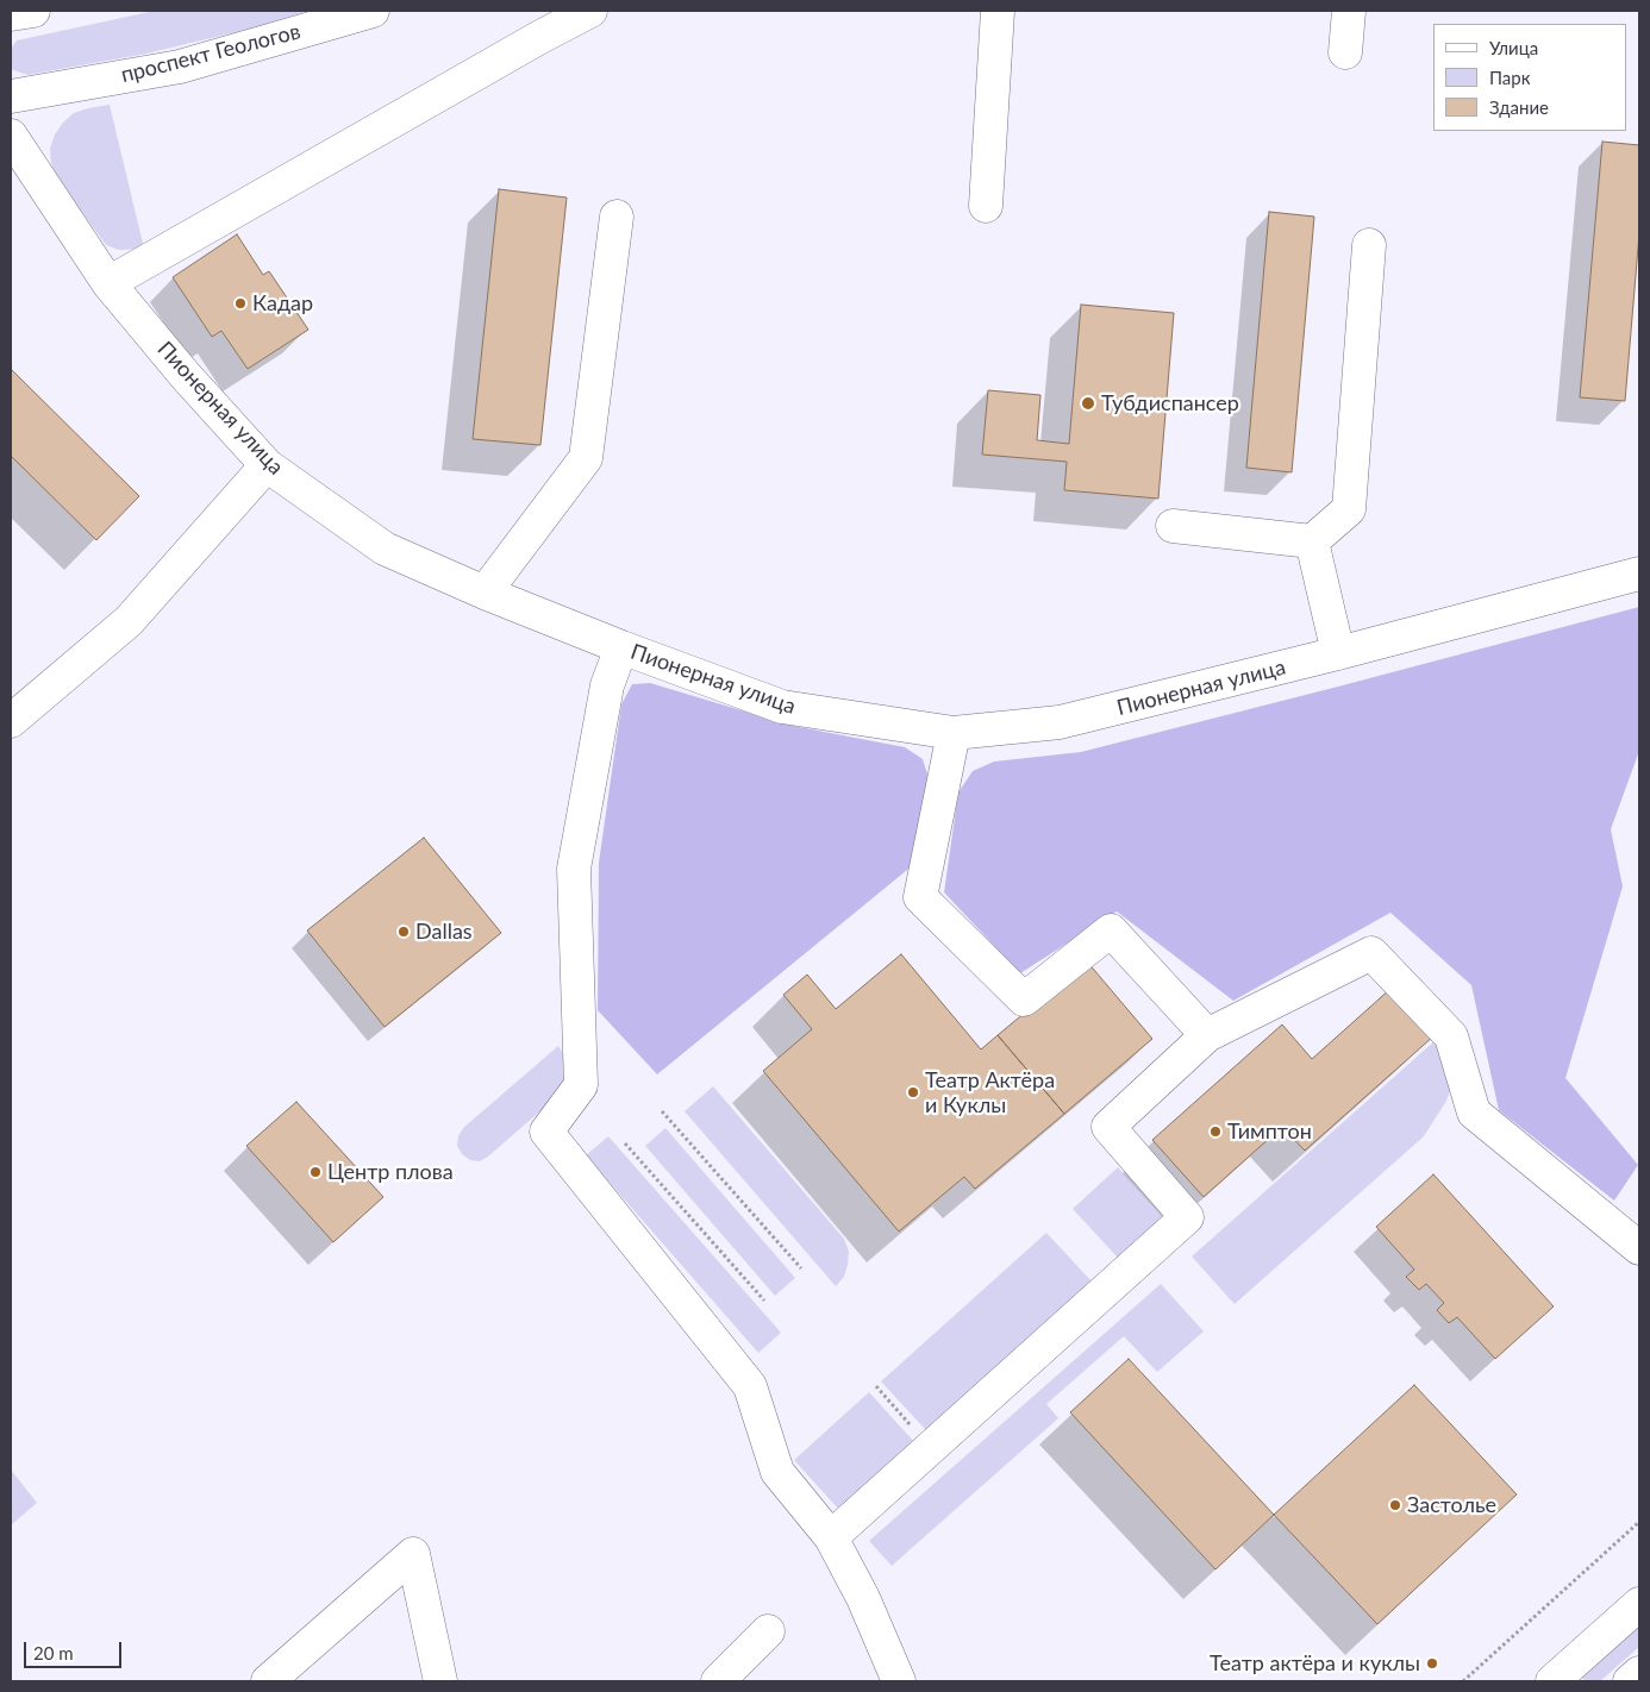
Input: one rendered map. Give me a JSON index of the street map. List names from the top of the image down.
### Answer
{
  "streets": {
    "street": ["проспект Геологов", "Пионерная улица"]
  },
  "places": [
    "Кадар",
    "Тубдиспансер",
    "Dallas",
    "Театр Актёра и Куклы",
    "Тимптон",
    "Центр плова",
    "Застолье",
    "Театр актёра и куклы"
  ],
  "legend": ["Улица", "Парк", "Здание"],
  "scale_bar": "20 m"
}
